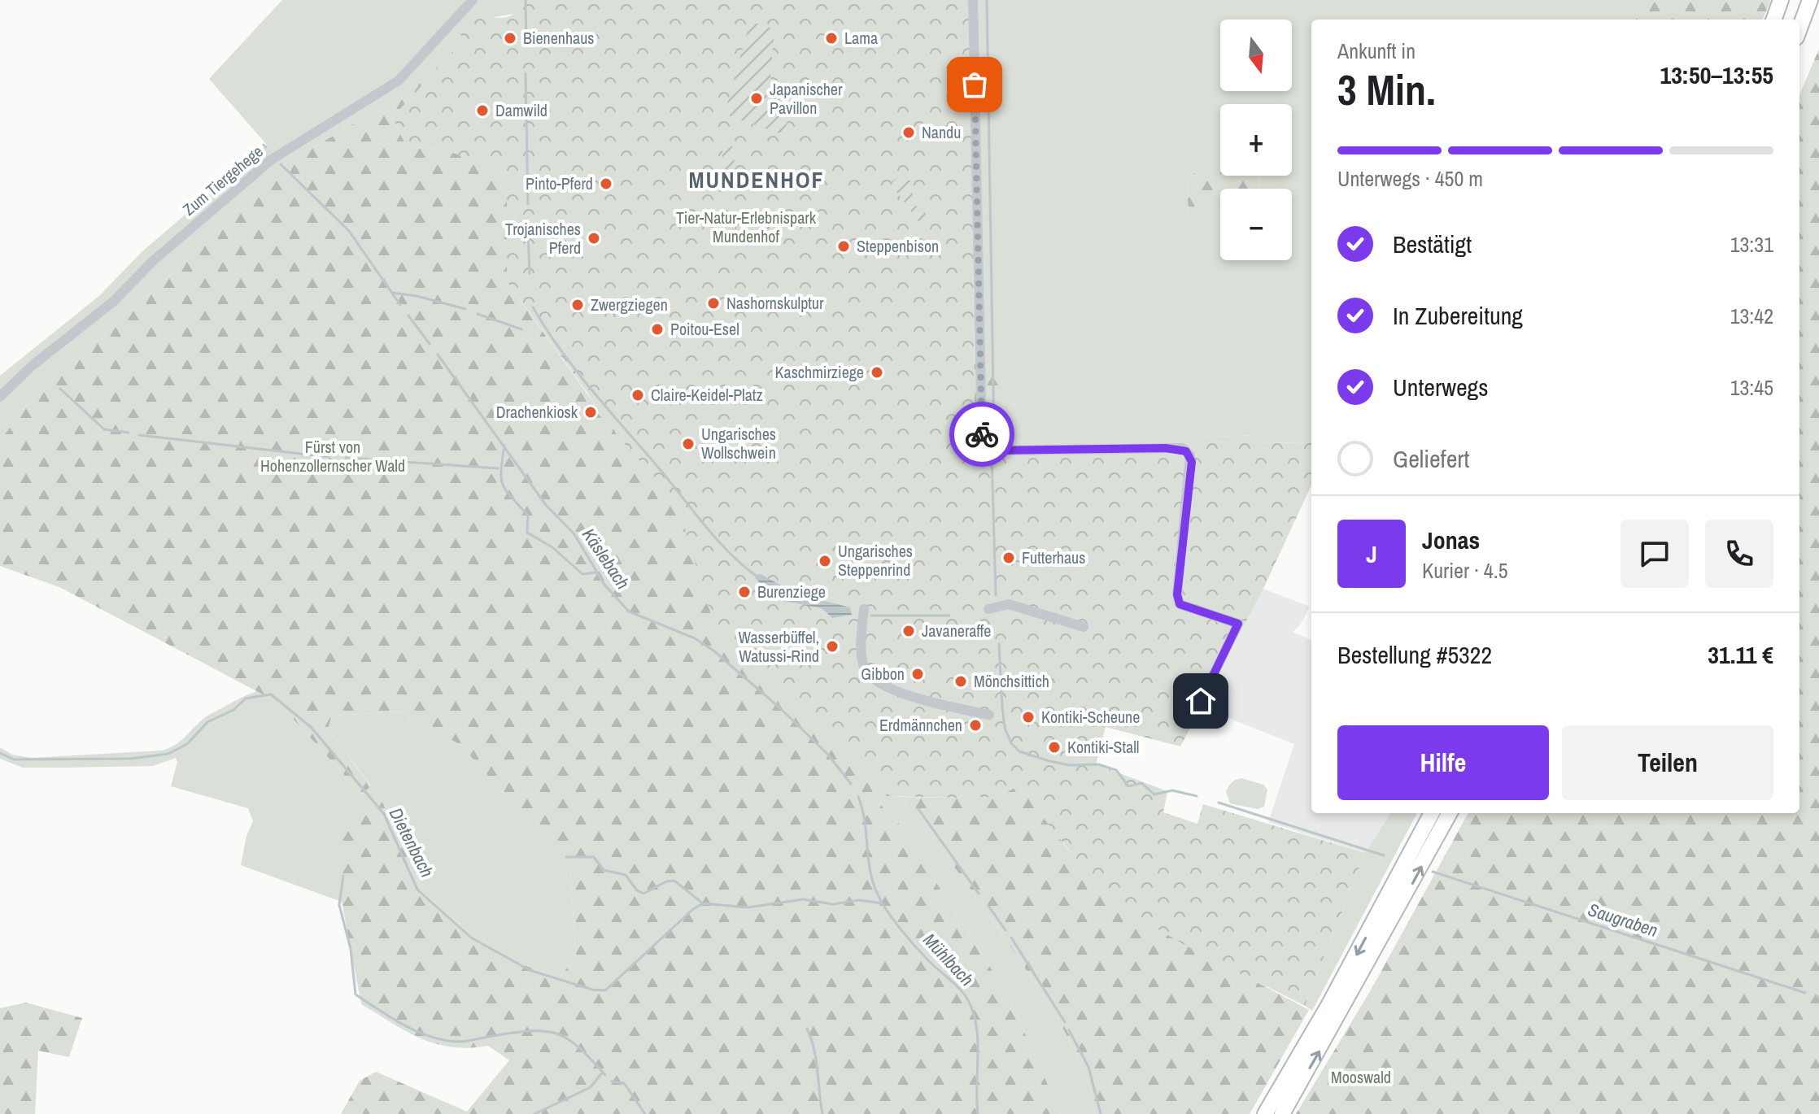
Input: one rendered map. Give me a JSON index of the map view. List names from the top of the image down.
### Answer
{
  "streets": {
    "street": ["Zum Tiergehege"]
  },
  "districts": ["MUNDENHOF"],
  "water": [
    "Käslebach",
    "Dietenbach",
    "Saugraben",
    "Mühlbach"
  ],
  "parks": ["Tier-Natur-Erlebnispark Mundenhof", "Fürst von Hohenzollernscher Wald", "Mooswald"],
  "places": [
    "Bienenhaus",
    "Lama",
    "Japanischer Pavillon",
    "Damwild",
    "Nandu",
    "Pinto-Pferd",
    "Trojanisches Pferd",
    "Steppenbison",
    "Nashornskulptur",
    "Zwergziegen",
    "Poitou-Esel",
    "Kaschmirziege",
    "Claire-Keidel-Platz",
    "Drachenkiosk",
    "Ungarisches Wollschwein",
    "Futterhaus",
    "Ungarisches Steppenrind",
    "Burenziege",
    "Javaneraffe",
    "Wasserbüffel, Watussi-Rind",
    "Gibbon",
    "Mönchsittich",
    "Kontiki-Scheune",
    "Erdmännchen",
    "Kontiki-Stall"
  ],
  "north": "bottom",
  "page": {
    "map_buttons": ["+", "−"],
    "heading": ["3 Min.", "Ankunft in", "13:50–13:55"],
    "panel": [
      "Jonas",
      "Kurier · 4.5",
      "Bestellung #5322",
      "31.11 €"
    ],
    "bar": "Unterwegs · 450 m",
    "list": [
      ["Bestätigt", "13:31"],
      ["In Zubereitung", "13:42"],
      ["Unterwegs", "13:45"],
      "Geliefert"
    ],
    "round": "J",
    "buttons": ["Hilfe", "Teilen"]
  }
}
